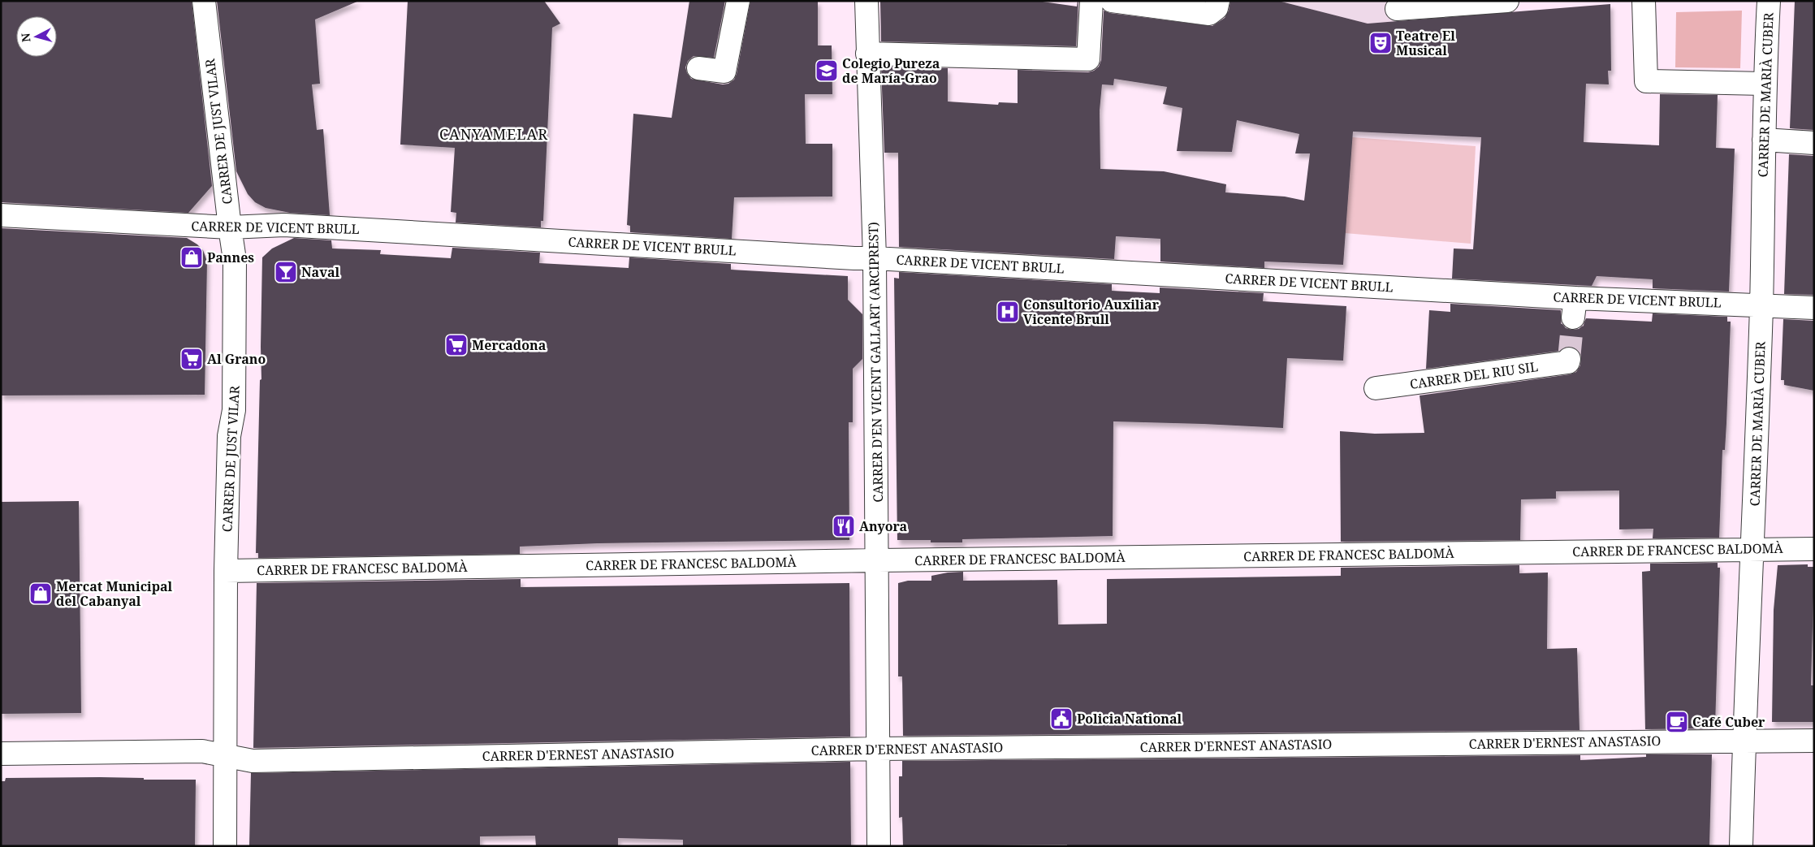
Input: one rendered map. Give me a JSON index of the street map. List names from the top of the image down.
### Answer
{
  "streets": {
    "street": [
      "CARRER DE MARIÀ CUBER",
      "CARRER DE JUST VILAR",
      "CARRER DE VICENT BRULL",
      "CARRER D'EN VICENT GALLART (ARCIPREST)",
      "CARRER DEL RIU SIL",
      "CARRER DE FRANCESC BALDOMÀ",
      "CARRER D'ERNEST ANASTASIO"
    ]
  },
  "crossings": [
    ["CARRER DE MARIÀ CUBER", "CARRER DE VICENT BRULL"],
    ["CARRER DE MARIÀ CUBER", "CARRER DE FRANCESC BALDOMÀ"],
    ["CARRER DE MARIÀ CUBER", "CARRER D'ERNEST ANASTASIO"],
    ["CARRER DE JUST VILAR", "CARRER DE VICENT BRULL"],
    ["CARRER DE JUST VILAR", "CARRER DE FRANCESC BALDOMÀ"],
    ["CARRER DE JUST VILAR", "CARRER D'ERNEST ANASTASIO"],
    ["CARRER DE VICENT BRULL", "CARRER D'EN VICENT GALLART (ARCIPREST)"],
    ["CARRER D'EN VICENT GALLART (ARCIPREST)", "CARRER DE FRANCESC BALDOMÀ"],
    ["CARRER D'EN VICENT GALLART (ARCIPREST)", "CARRER D'ERNEST ANASTASIO"]
  ],
  "districts": ["CANYAMELAR"],
  "places": {
    "theatre": ["Teatre El Musical"],
    "school or university": ["Colegio Pureza de María-Grao"],
    "shop": ["Pannes", "Mercat Municipal del Cabanyal"],
    "bar": ["Naval"],
    "hospital": ["Consultorio Auxiliar Vicente Brull"],
    "supermarket": ["Mercadona", "Al Grano"],
    "restaurant": ["Anyora"],
    "public building": ["Policia National"],
    "cafe": ["Café Cuber"]
  },
  "north": "left"
}
